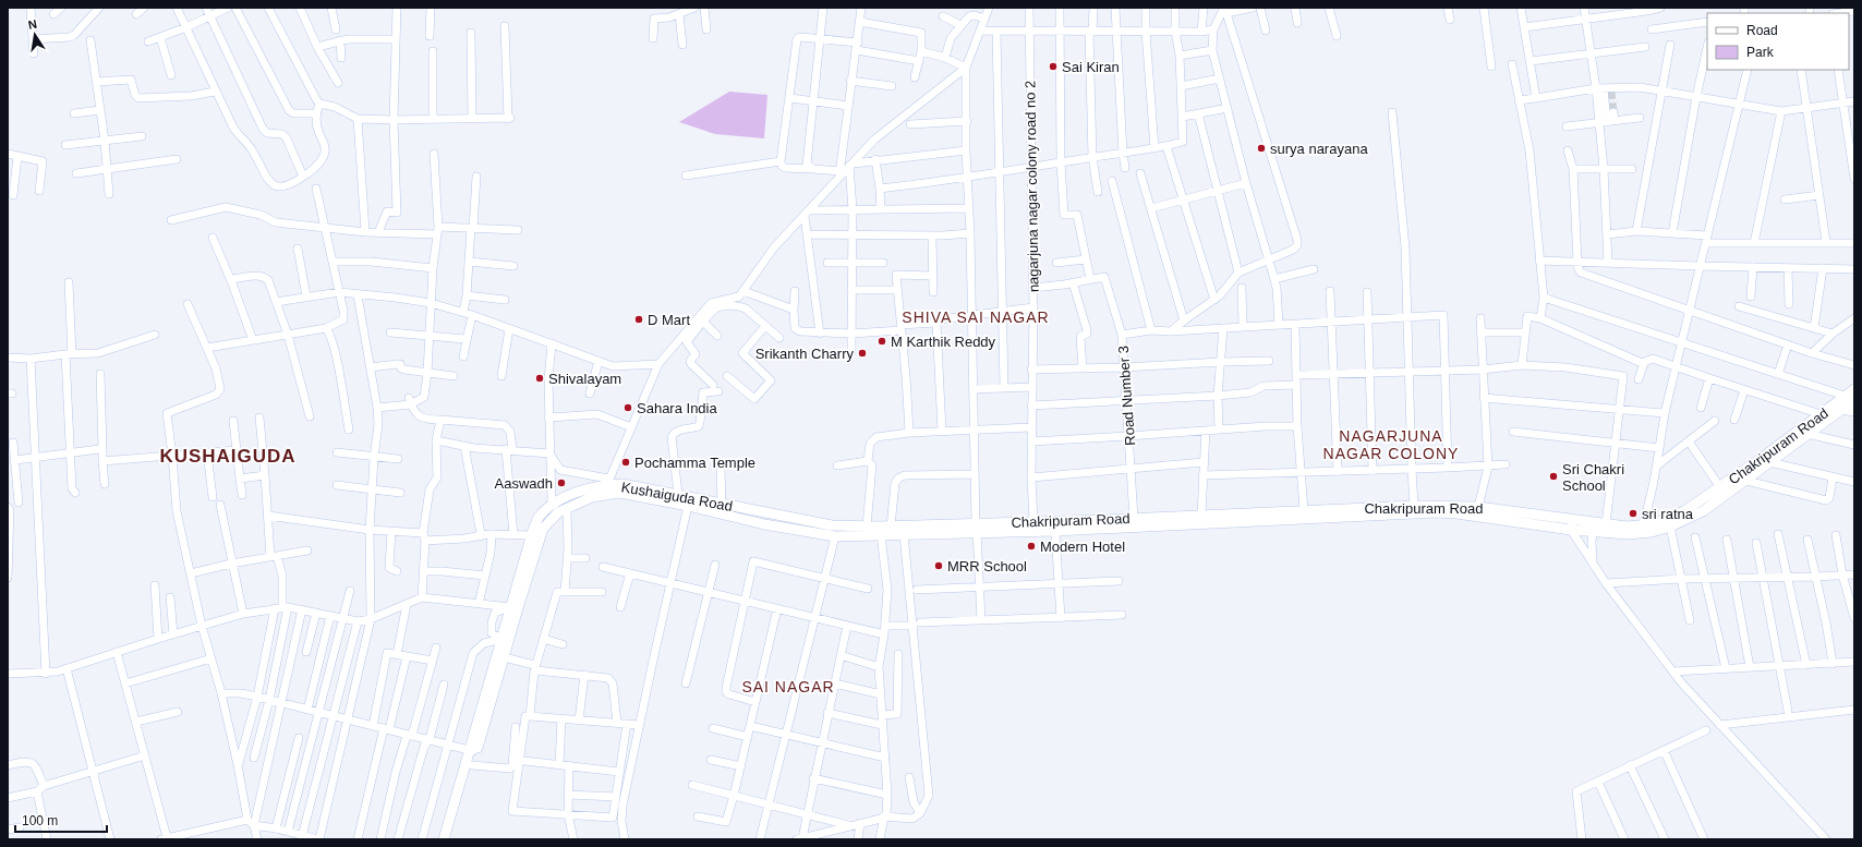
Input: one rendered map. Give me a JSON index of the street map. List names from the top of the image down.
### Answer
{
  "streets": {
    "main road": ["Chakripuram Road", "Kushaiguda Road"],
    "street": ["nagarjuna nagar colony road no 2", "Road Number 3"]
  },
  "crossings": [
    ["nagarjuna nagar colony road no 2", "Chakripuram Road"],
    ["Road Number 3", "Chakripuram Road"],
    ["Chakripuram Road", "Kushaiguda Road"]
  ],
  "districts": [
    "SHIVA SAI NAGAR",
    "NAGARJUNA NAGAR COLONY",
    "KUSHAIGUDA",
    "SAI NAGAR"
  ],
  "places": [
    "Sai Kiran",
    "surya narayana",
    "D Mart",
    "M Karthik Reddy",
    "Srikanth Charry",
    "Shivalayam",
    "Sahara India",
    "Pochamma Temple",
    "Sri Chakri School",
    "Aaswadh",
    "sri ratna",
    "Modern Hotel",
    "MRR School"
  ],
  "legend": ["Road", "Park"],
  "scale_bar": "100 m",
  "north": "top"
}
